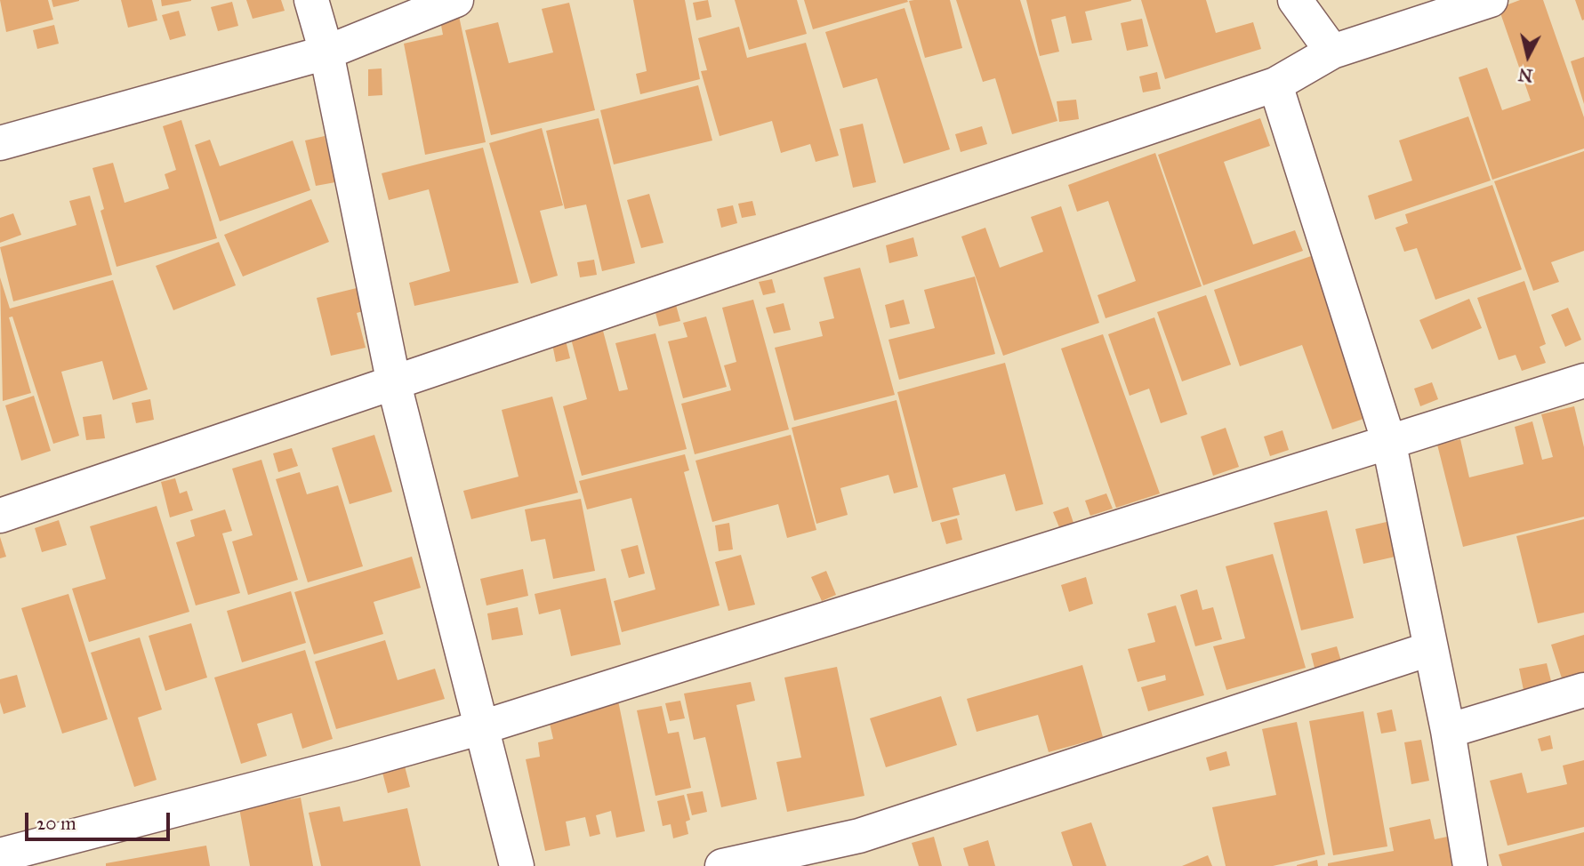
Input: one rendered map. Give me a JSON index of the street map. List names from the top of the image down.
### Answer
{
  "scale_bar": "20 m",
  "north": "bottom"
}
